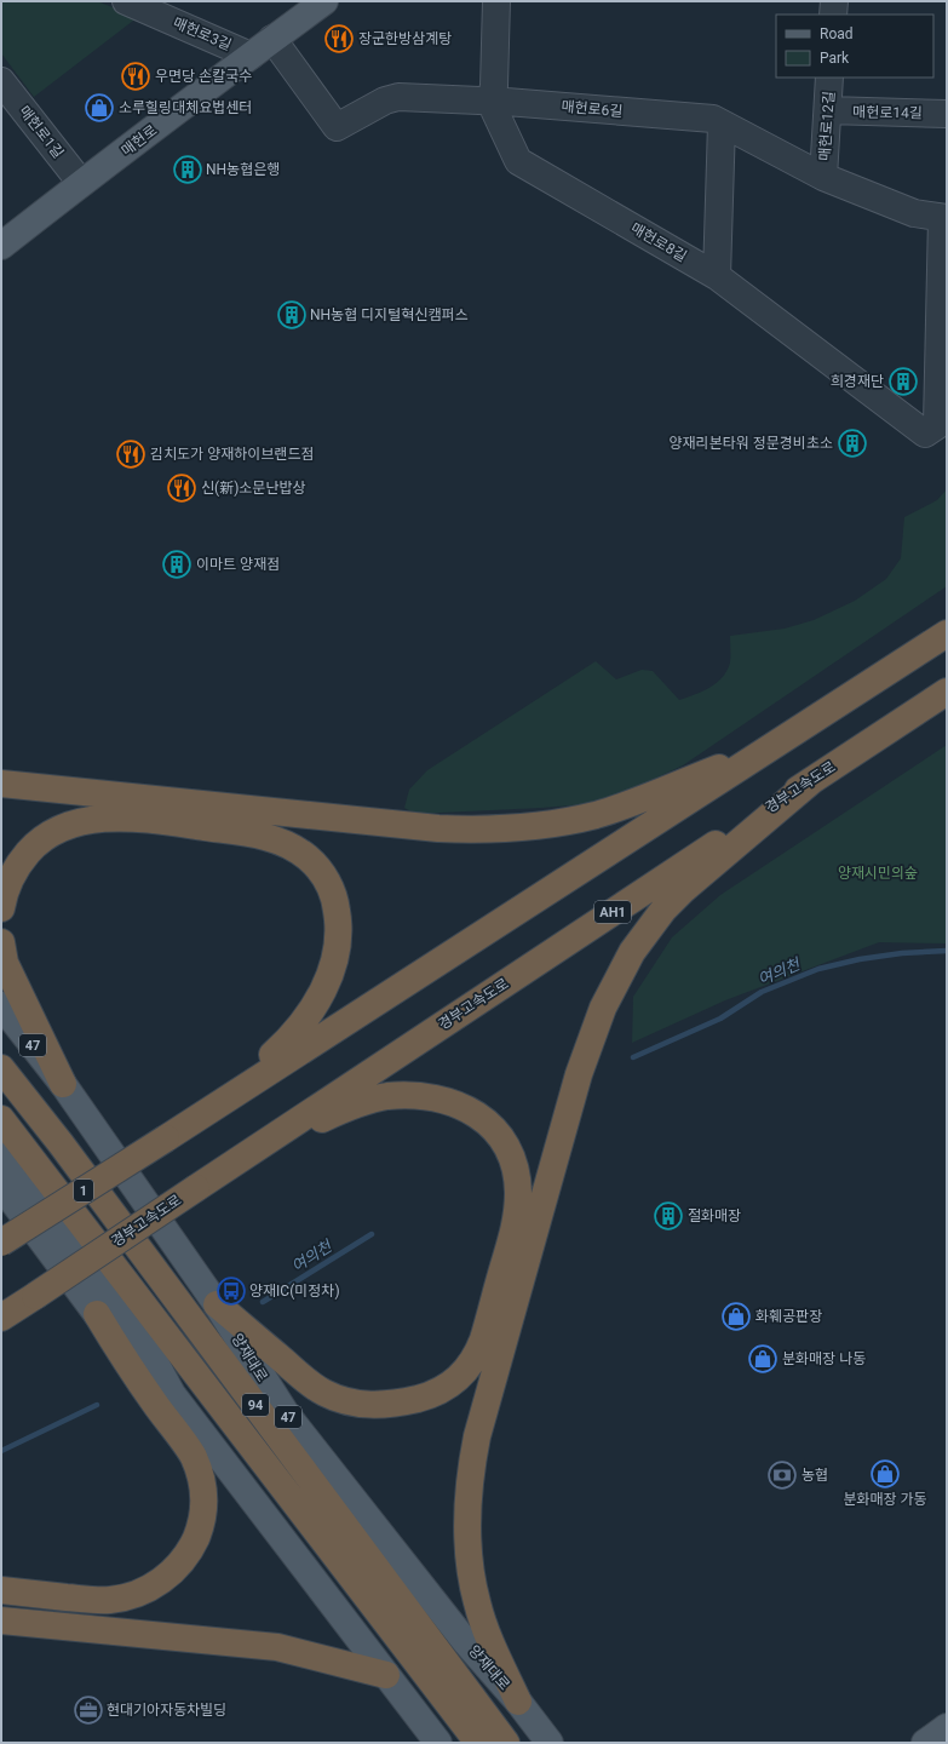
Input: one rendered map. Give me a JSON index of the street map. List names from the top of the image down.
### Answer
{
  "streets": {
    "highway": [
      "경부고속도로",
      "AH1",
      "1",
      "양재대로",
      "94"
    ],
    "main road": ["매헌로", "47"],
    "street": [
      "매헌로3길",
      "매헌로6길",
      "매헌로14길",
      "매헌로12길",
      "매헌로1길",
      "매헌로8길"
    ]
  },
  "crossings": [
    ["매헌로3길", "매헌로"],
    ["매헌로6길", "매헌로12길"],
    ["매헌로6길", "매헌로"],
    ["매헌로6길", "매헌로8길"],
    ["매헌로14길", "매헌로12길"],
    ["매헌로1길", "매헌로"]
  ],
  "water": ["여의천"],
  "parks": ["양재시민의숲"],
  "places": {
    "restaurant": [
      "장군한방삼계탕",
      "우면당 손칼국수",
      "김치도가 양재하이브랜드점",
      "신(新)소문난밥상"
    ],
    "shop": [
      "소루힐링대체요법센터",
      "화훼공판장",
      "분화매장 나동",
      "분화매장 가동"
    ],
    "building": [
      "NH농협은행",
      "NH농협 디지털혁신캠퍼스",
      "희경재단",
      "양재리본타워 정문경비초소",
      "이마트 양재점",
      "절화매장"
    ],
    "bus stop": ["양재IC(미정차)"],
    "bank": ["농협"],
    "office": ["현대기아자동차빌딩"]
  },
  "legend": ["Road", "Park"]
}
